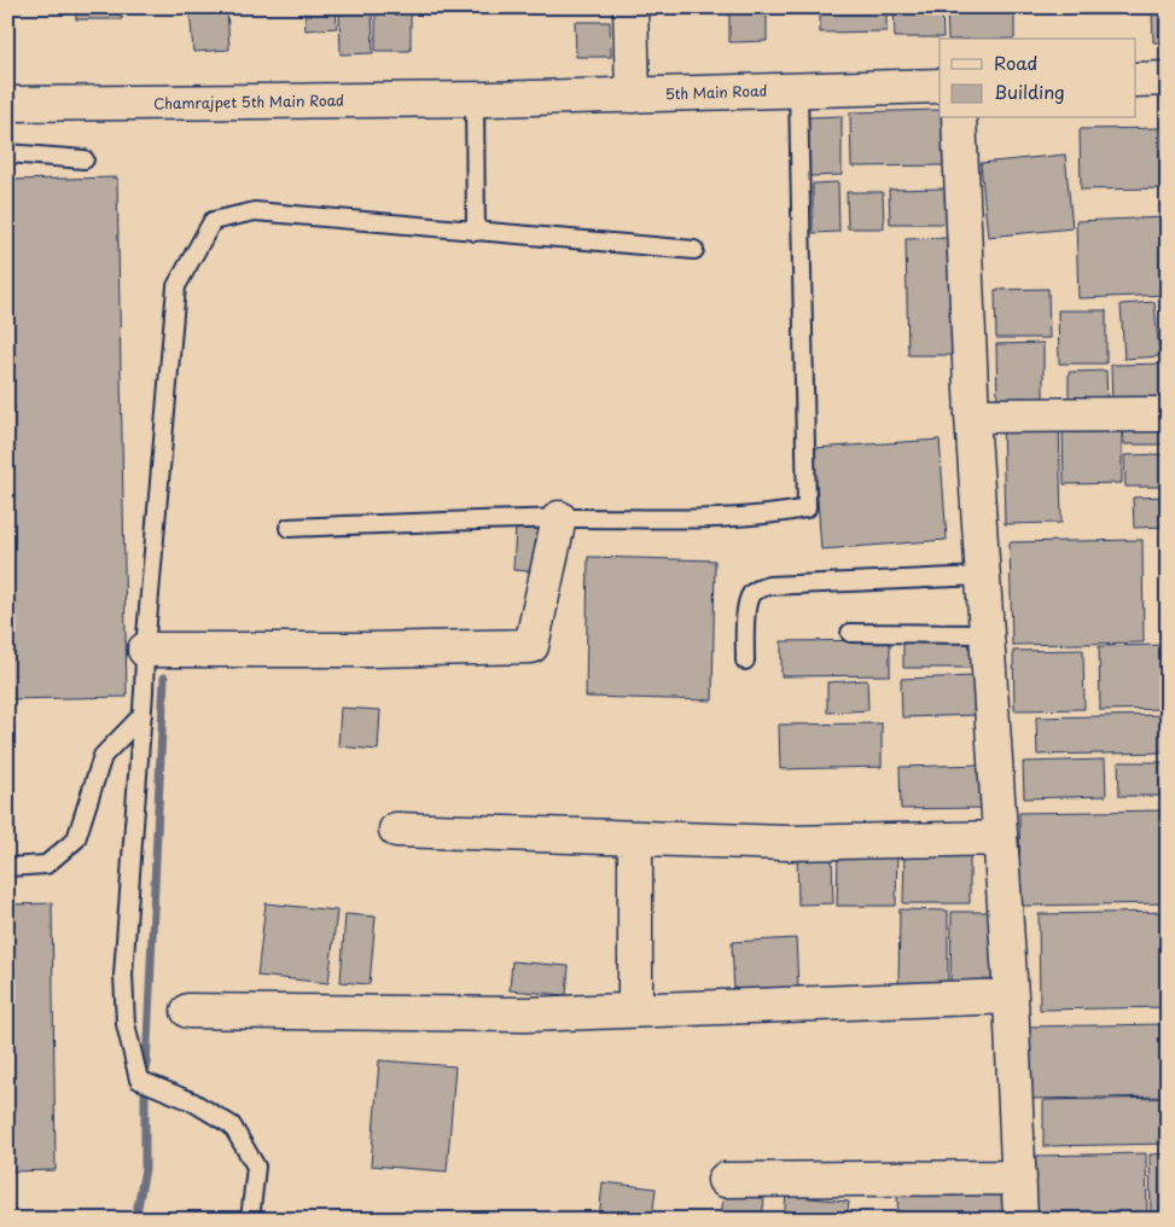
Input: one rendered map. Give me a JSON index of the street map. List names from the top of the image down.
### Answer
{
  "streets": {
    "street": ["5th Main Road", "Chamrajpet 5th Main Road"]
  },
  "crossings": [
    ["5th Main Road", "Chamrajpet 5th Main Road"]
  ],
  "legend": ["Road", "Building"]
}
